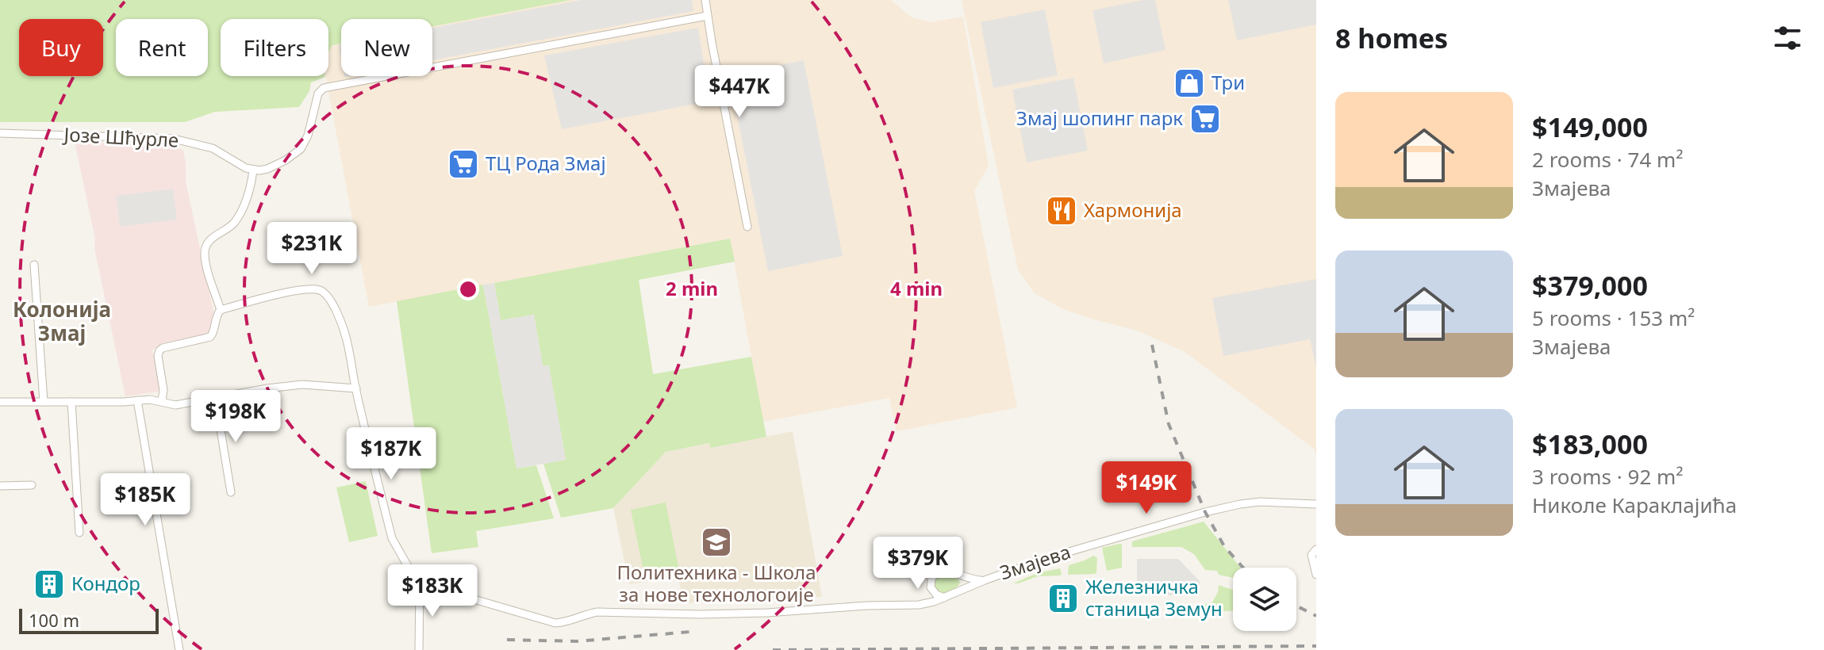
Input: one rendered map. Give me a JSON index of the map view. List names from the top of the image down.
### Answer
{
  "streets": {
    "street": ["Јозе Шћурле", "Змајева"]
  },
  "districts": ["Колонија Змај"],
  "places": {
    "shop": ["Три"],
    "supermarket": ["Змај шопинг парк", "ТЦ Рода Змај"],
    "restaurant": ["Хармонија"],
    "school or university": ["Политехника - Школа за нове технологоије"],
    "building": ["Кондор", "Железничка станица Земун"]
  },
  "scale_bar": "100 m",
  "page": {
    "heading": "8 homes",
    "chip": [
      "Buy",
      "Rent",
      "Filters",
      "New"
    ],
    "price": [
      "$447K",
      "$231K",
      "$198K",
      "$187K",
      "$149K",
      "$185K",
      "$379K",
      "$183K"
    ],
    "list": [
      {
        "name": "$149,000",
        "note": "2 rooms · 74 m² · Змајева"
      },
      {
        "name": "$379,000",
        "note": "5 rooms · 153 m² · Змајева"
      },
      {
        "name": "$183,000",
        "note": "3 rooms · 92 m² · Николе Караклајића"
      }
    ],
    "scale": "100 m"
  },
  "rings": ["2 min", "4 min"]
}
